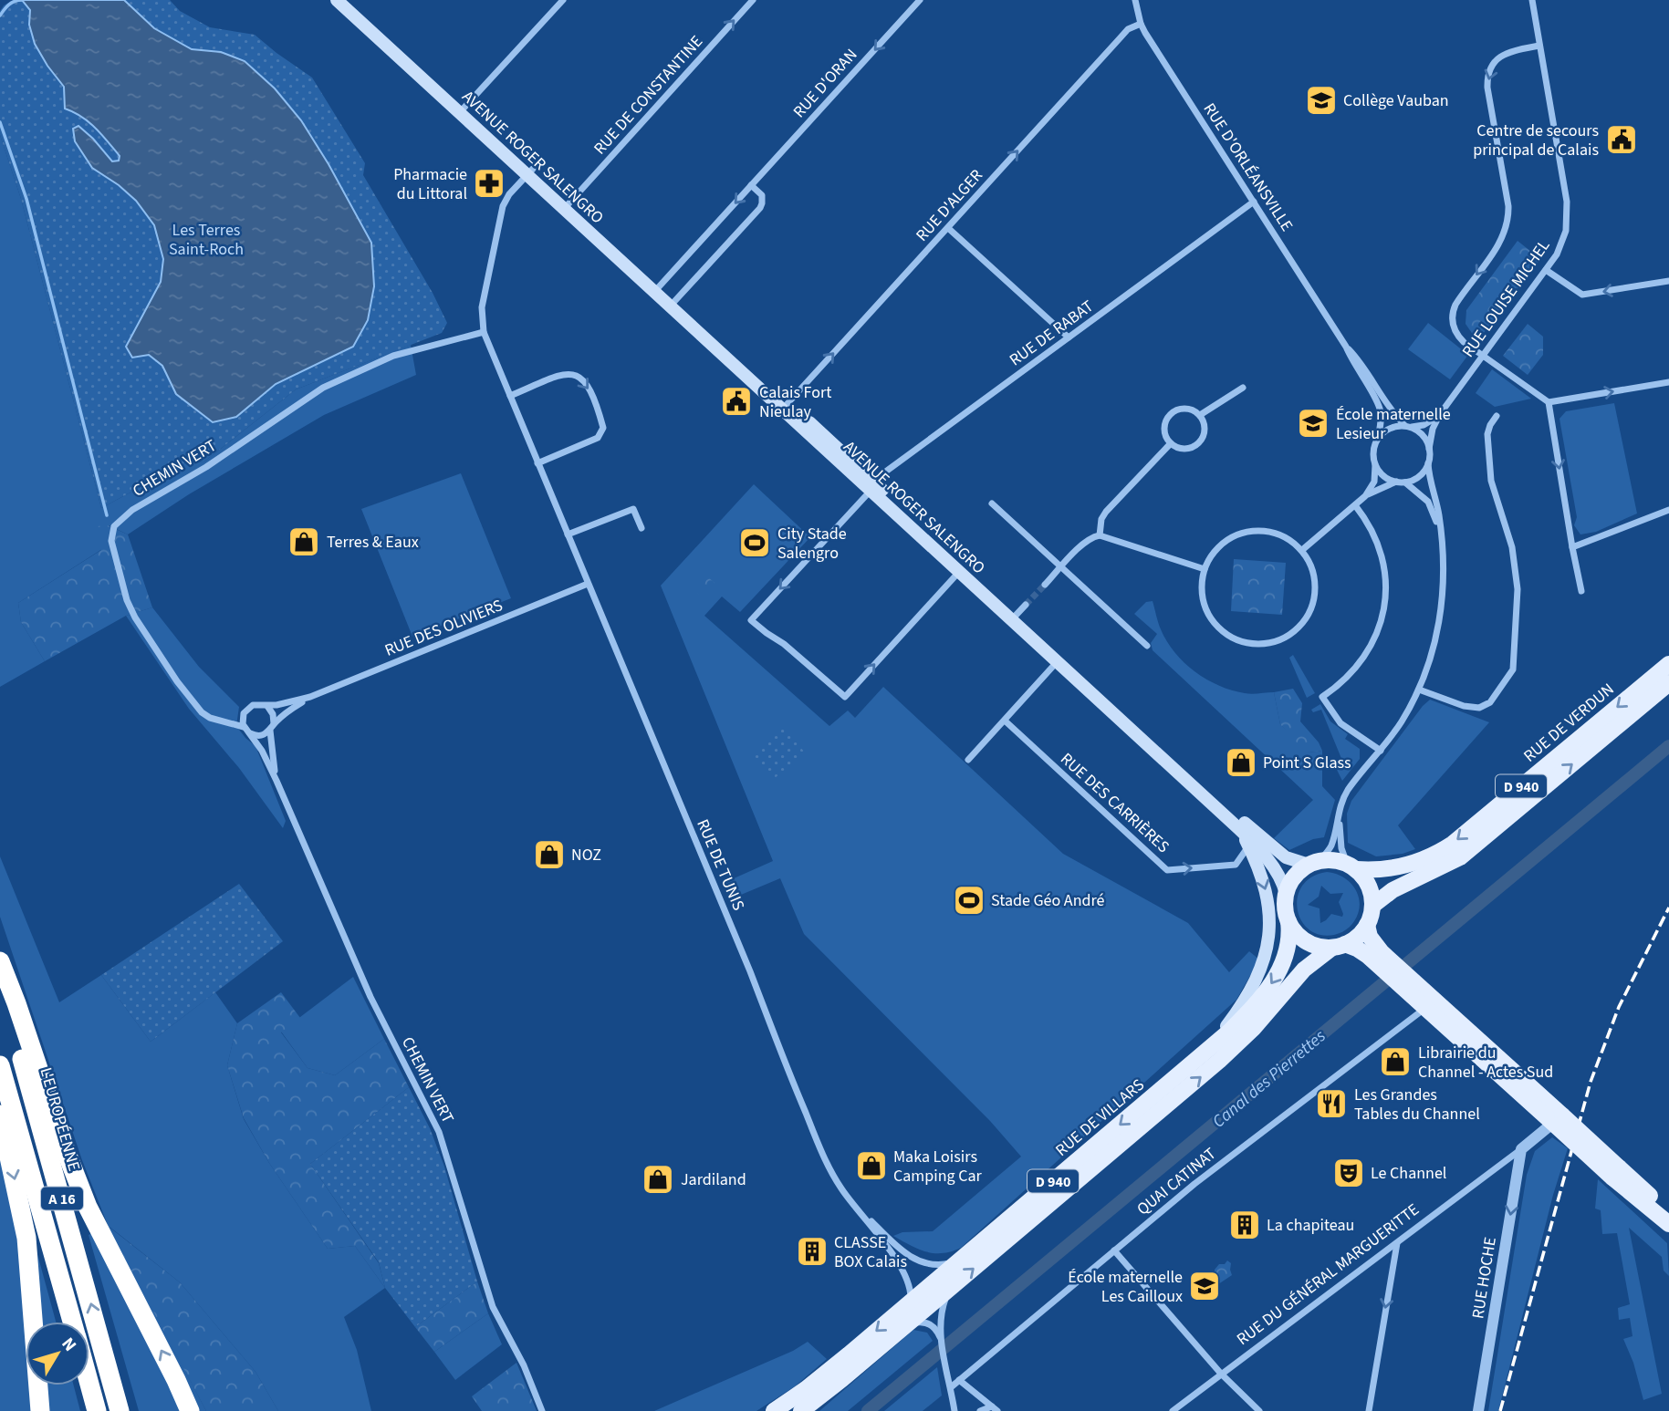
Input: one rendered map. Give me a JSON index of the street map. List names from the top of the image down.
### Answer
{
  "streets": {
    "highway": ["L'EUROPÉENNE", "A 16"],
    "main road": [
      "AVENUE ROGER SALENGRO",
      "RUE DE VERDUN",
      "D 940",
      "RUE DE VILLARS"
    ],
    "street": [
      "RUE D'ORAN",
      "RUE DE CONSTANTINE",
      "RUE D'ORLÉANSVILLE",
      "RUE D'ALGER",
      "RUE LOUISE MICHEL",
      "RUE DE RABAT",
      "CHEMIN VERT",
      "RUE DES OLIVIERS",
      "RUE DES CARRIÈRES",
      "RUE DE TUNIS",
      "QUAI CATINAT",
      "RUE DU GÉNÉRAL MARGUERITTE",
      "RUE HOCHE"
    ]
  },
  "crossings": [
    ["RUE D'ORAN", "AVENUE ROGER SALENGRO"],
    ["RUE DE CONSTANTINE", "AVENUE ROGER SALENGRO"],
    ["AVENUE ROGER SALENGRO", "RUE D'ALGER"],
    ["AVENUE ROGER SALENGRO", "RUE DE RABAT"],
    ["AVENUE ROGER SALENGRO", "RUE DE VERDUN"],
    ["AVENUE ROGER SALENGRO", "D 940"],
    ["AVENUE ROGER SALENGRO", "RUE DE TUNIS"],
    ["AVENUE ROGER SALENGRO", "RUE DE VILLARS"],
    ["RUE D'ORLÉANSVILLE", "RUE D'ALGER"],
    ["RUE D'ORLÉANSVILLE", "RUE LOUISE MICHEL"],
    ["RUE D'ORLÉANSVILLE", "RUE DE RABAT"],
    ["CHEMIN VERT", "RUE DE TUNIS"],
    ["RUE DES OLIVIERS", "RUE DE TUNIS"],
    ["RUE DE VERDUN", "D 940"],
    ["RUE DE VERDUN", "RUE DE VILLARS"],
    ["D 940", "RUE DE VILLARS"],
    ["RUE DE TUNIS", "RUE DE VILLARS"],
    ["RUE DU GÉNÉRAL MARGUERITTE", "RUE HOCHE"]
  ],
  "one_way": [
    "RUE D'ORAN",
    "RUE DE CONSTANTINE",
    "RUE D'ALGER",
    "RUE DES CARRIÈRES",
    "RUE HOCHE"
  ],
  "water": ["Canal des Pierrettes"],
  "parks": ["Les Terres Saint-Roch"],
  "places": {
    "school or university": ["Collège Vauban", "École maternelle Lesieur", "École maternelle Les Cailloux"],
    "public building": ["Centre de secours principal de Calais", "Calais Fort Nieulay"],
    "pharmacy": ["Pharmacie du Littoral"],
    "shop": [
      "Terres & Eaux",
      "Point S Glass",
      "NOZ",
      "Librairie du Channel - Actes Sud",
      "Maka Loisirs Camping Car",
      "Jardiland"
    ],
    "sports": ["City Stade Salengro", "Stade Géo André"],
    "restaurant": ["Les Grandes Tables du Channel"],
    "theatre": ["Le Channel"],
    "building": ["La chapiteau", "CLASSE BOX Calais"]
  },
  "north": "top right"
}
